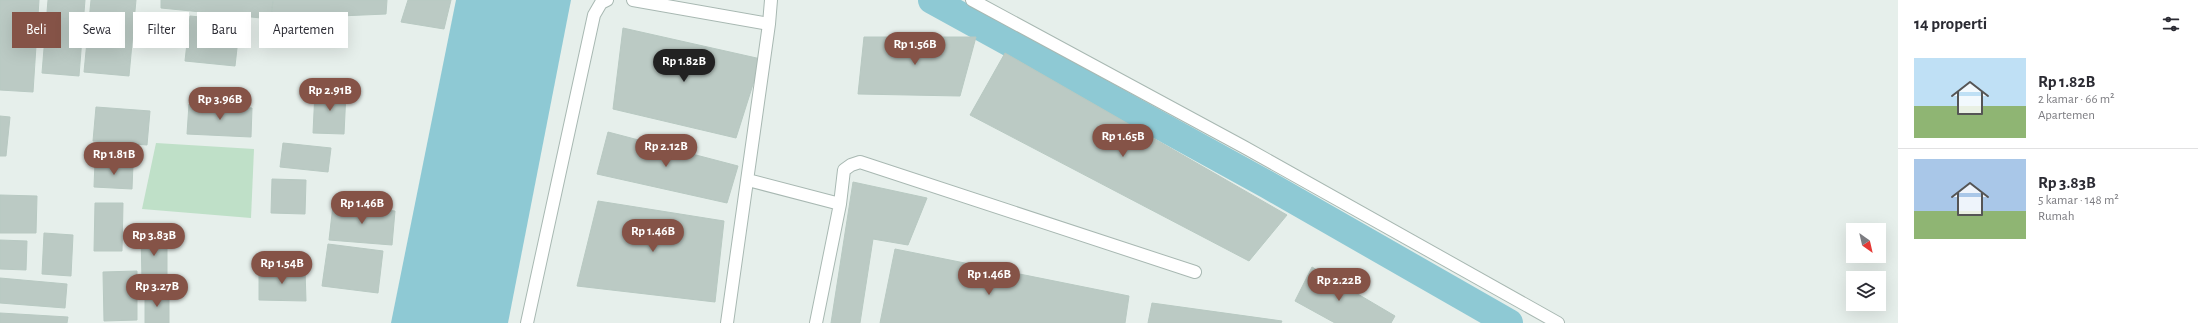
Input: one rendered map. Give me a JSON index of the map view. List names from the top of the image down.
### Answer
{
  "north": "bottom right",
  "page": {
    "heading": "14 properti",
    "chip": [
      "Beli",
      "Sewa",
      "Filter",
      "Baru",
      "Apartemen"
    ],
    "price": [
      "Rp 1.56B",
      "Rp 1.82B",
      "Rp 2.91B",
      "Rp 3.96B",
      "Rp 1.65B",
      "Rp 2.12B",
      "Rp 1.81B",
      "Rp 1.46B",
      "Rp 1.46B",
      "Rp 3.83B",
      "Rp 1.54B",
      "Rp 1.46B",
      "Rp 2.22B",
      "Rp 3.27B"
    ],
    "list": [
      {
        "name": "Rp 1.82B",
        "note": "2 kamar · 66 m² · Apartemen"
      },
      {
        "name": "Rp 3.83B",
        "note": "5 kamar · 148 m² · Rumah"
      }
    ]
  }
}
